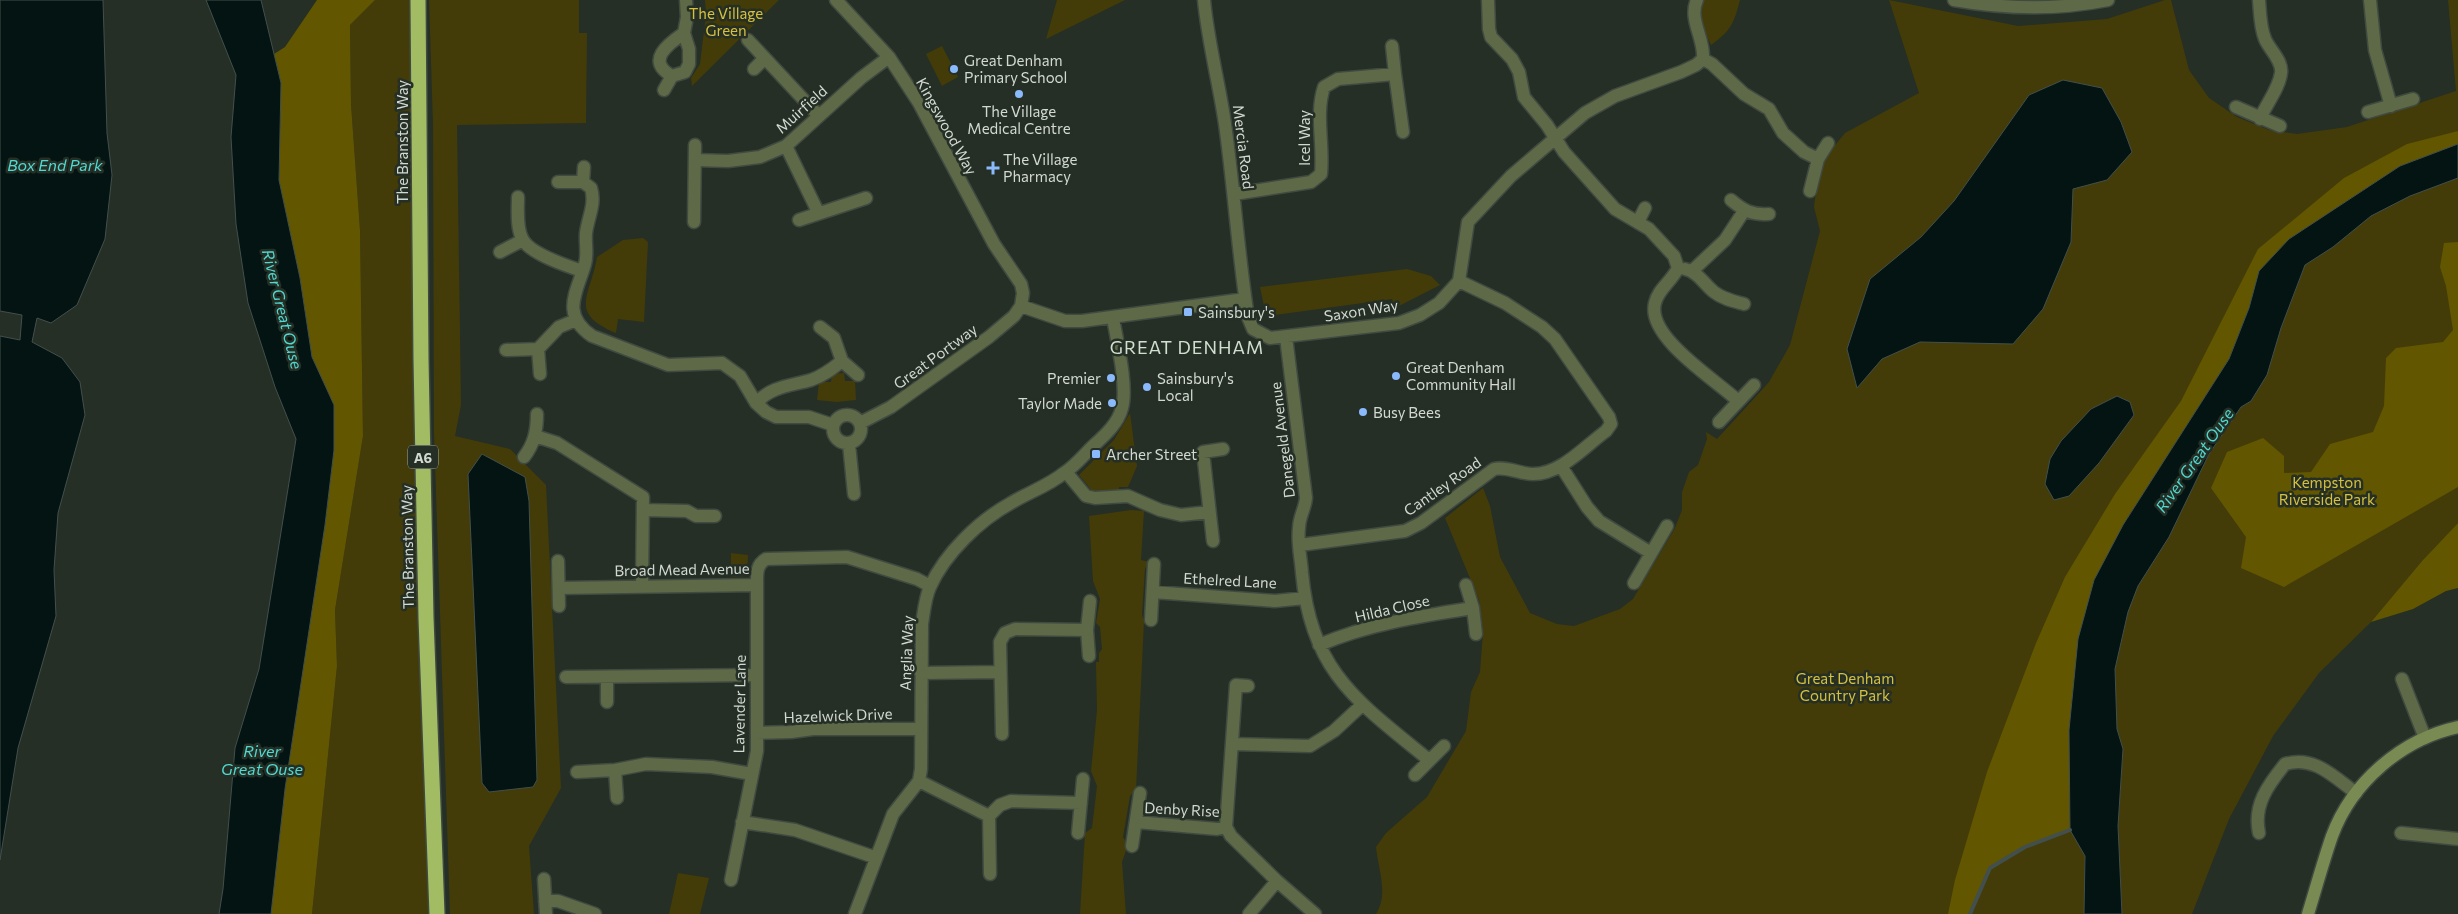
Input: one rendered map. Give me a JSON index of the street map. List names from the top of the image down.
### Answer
{
  "streets": {
    "highway": ["The Branston Way", "A6"],
    "street": [
      "Muirfield",
      "Kingswood Way",
      "Icel Way",
      "Mercia Road",
      "Saxon Way",
      "Great Portway",
      "Danegeld Avenue",
      "Cantley Road",
      "Broad Mead Avenue",
      "Ethelred Lane",
      "Hilda Close",
      "Anglia Way",
      "Lavender Lane",
      "Hazelwick Drive",
      "Denby Rise"
    ]
  },
  "crossings": [
    ["Muirfield", "Kingswood Way"],
    ["Kingswood Way", "Great Portway"],
    ["Icel Way", "Mercia Road"],
    ["Mercia Road", "Saxon Way"],
    ["Saxon Way", "Danegeld Avenue"],
    ["Saxon Way", "Cantley Road"],
    ["Danegeld Avenue", "Cantley Road"],
    ["Danegeld Avenue", "Ethelred Lane"],
    ["Danegeld Avenue", "Hilda Close"],
    ["Broad Mead Avenue", "Anglia Way"],
    ["Broad Mead Avenue", "Lavender Lane"],
    ["Anglia Way", "Hazelwick Drive"],
    ["Lavender Lane", "Hazelwick Drive"]
  ],
  "districts": ["GREAT DENHAM"],
  "water": ["Box End Park", "River Great Ouse"],
  "parks": ["The Village Green", "Kempston Riverside Park", "Great Denham Country Park"],
  "places": {
    "other": [
      "Great Denham Primary School",
      "The Village Medical Centre",
      "Great Denham Community Hall",
      "Premier",
      "Sainsbury's Local",
      "Taylor Made",
      "Busy Bees"
    ],
    "health": ["The Village Pharmacy"],
    "transit": ["Sainsbury's", "Archer Street"]
  }
}
